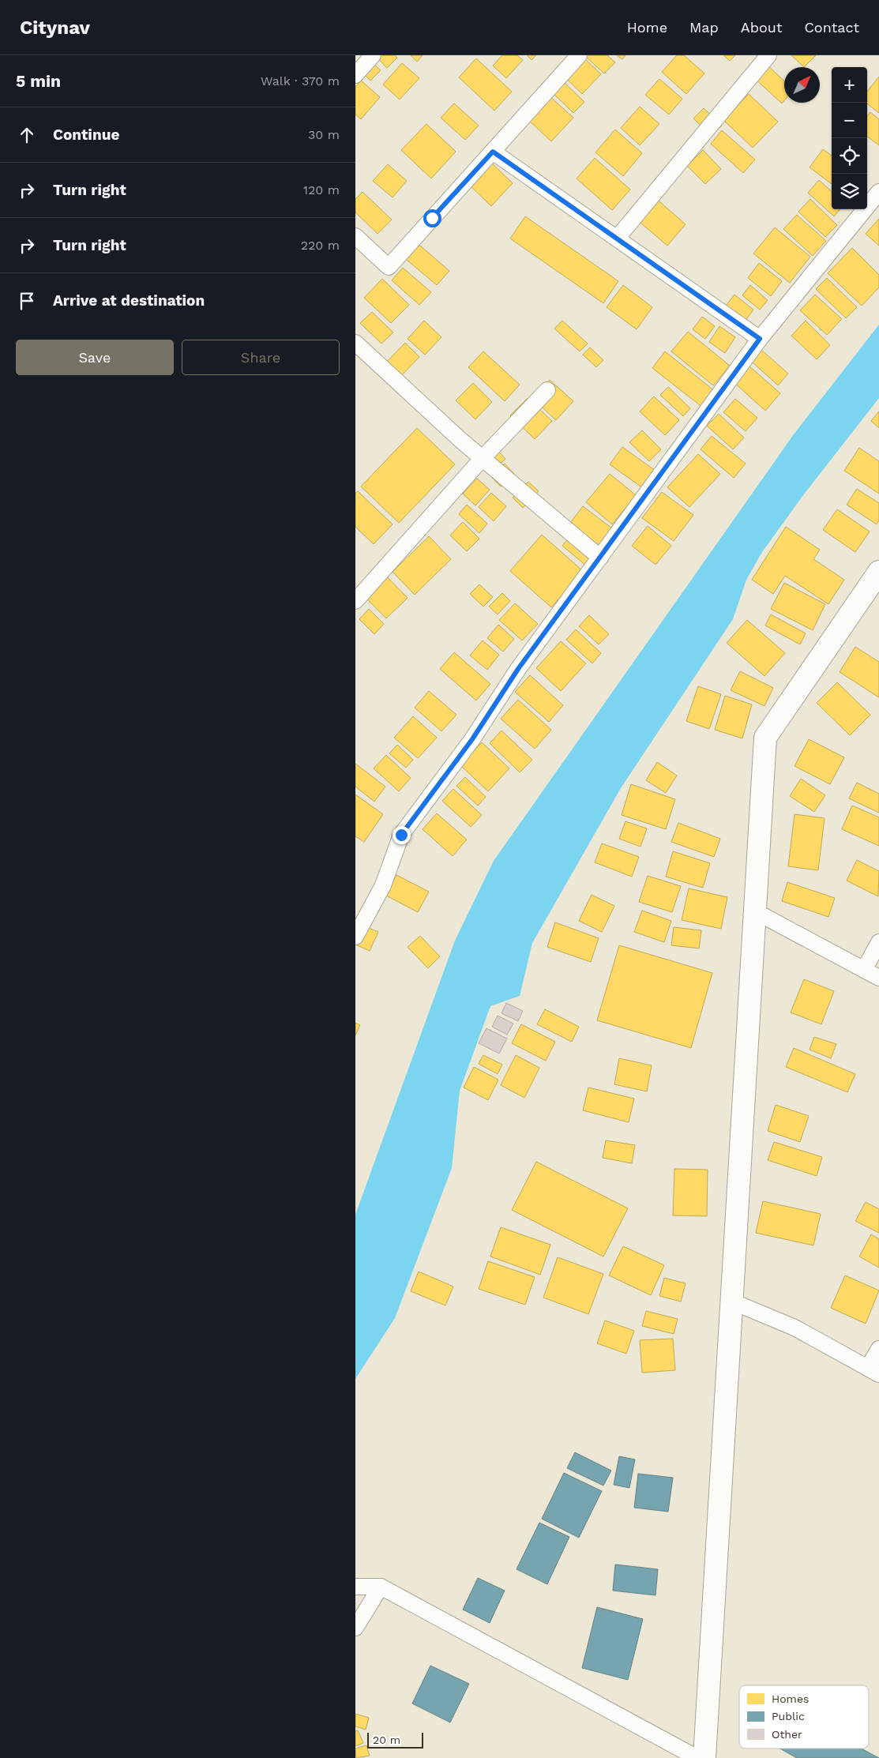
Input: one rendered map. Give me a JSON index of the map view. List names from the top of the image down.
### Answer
{
  "legend": ["Homes", "Public", "Other"],
  "scale_bar": "20 m",
  "north": "top right",
  "page": {
    "header": "Citynav",
    "nav": [
      "Home",
      "Map",
      "About",
      "Contact"
    ],
    "heading": ["5 min", "Walk · 370 m"],
    "map_buttons": ["+", "−"],
    "list": [
      ["Continue", "30 m"],
      ["Turn right", "120 m"],
      ["Turn right", "220 m"],
      "Arrive at destination"
    ],
    "buttons": ["Save", "Share"],
    "scale": "20 m"
  }
}
